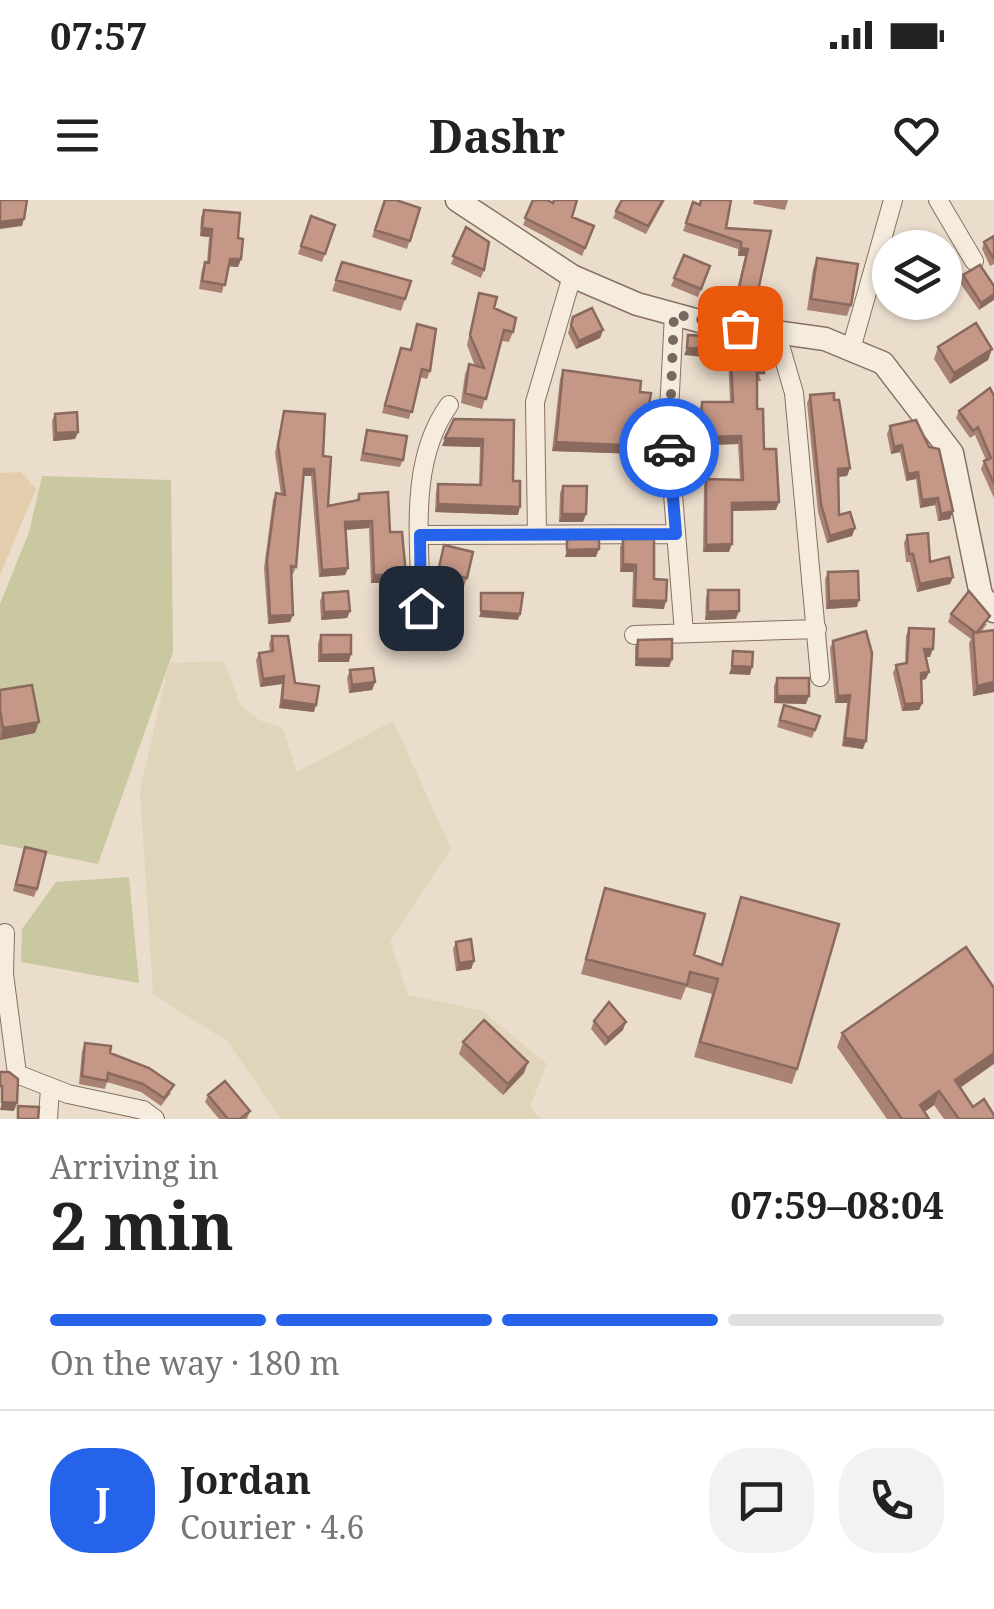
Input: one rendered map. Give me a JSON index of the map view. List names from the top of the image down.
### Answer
{
  "page": {
    "status": "07:57",
    "header": "Dashr",
    "heading": ["2 min", "Arriving in", "07:59–08:04"],
    "panel": ["Jordan", "Courier · 4.6"],
    "bar": "On the way · 180 m",
    "round": "J"
  }
}
